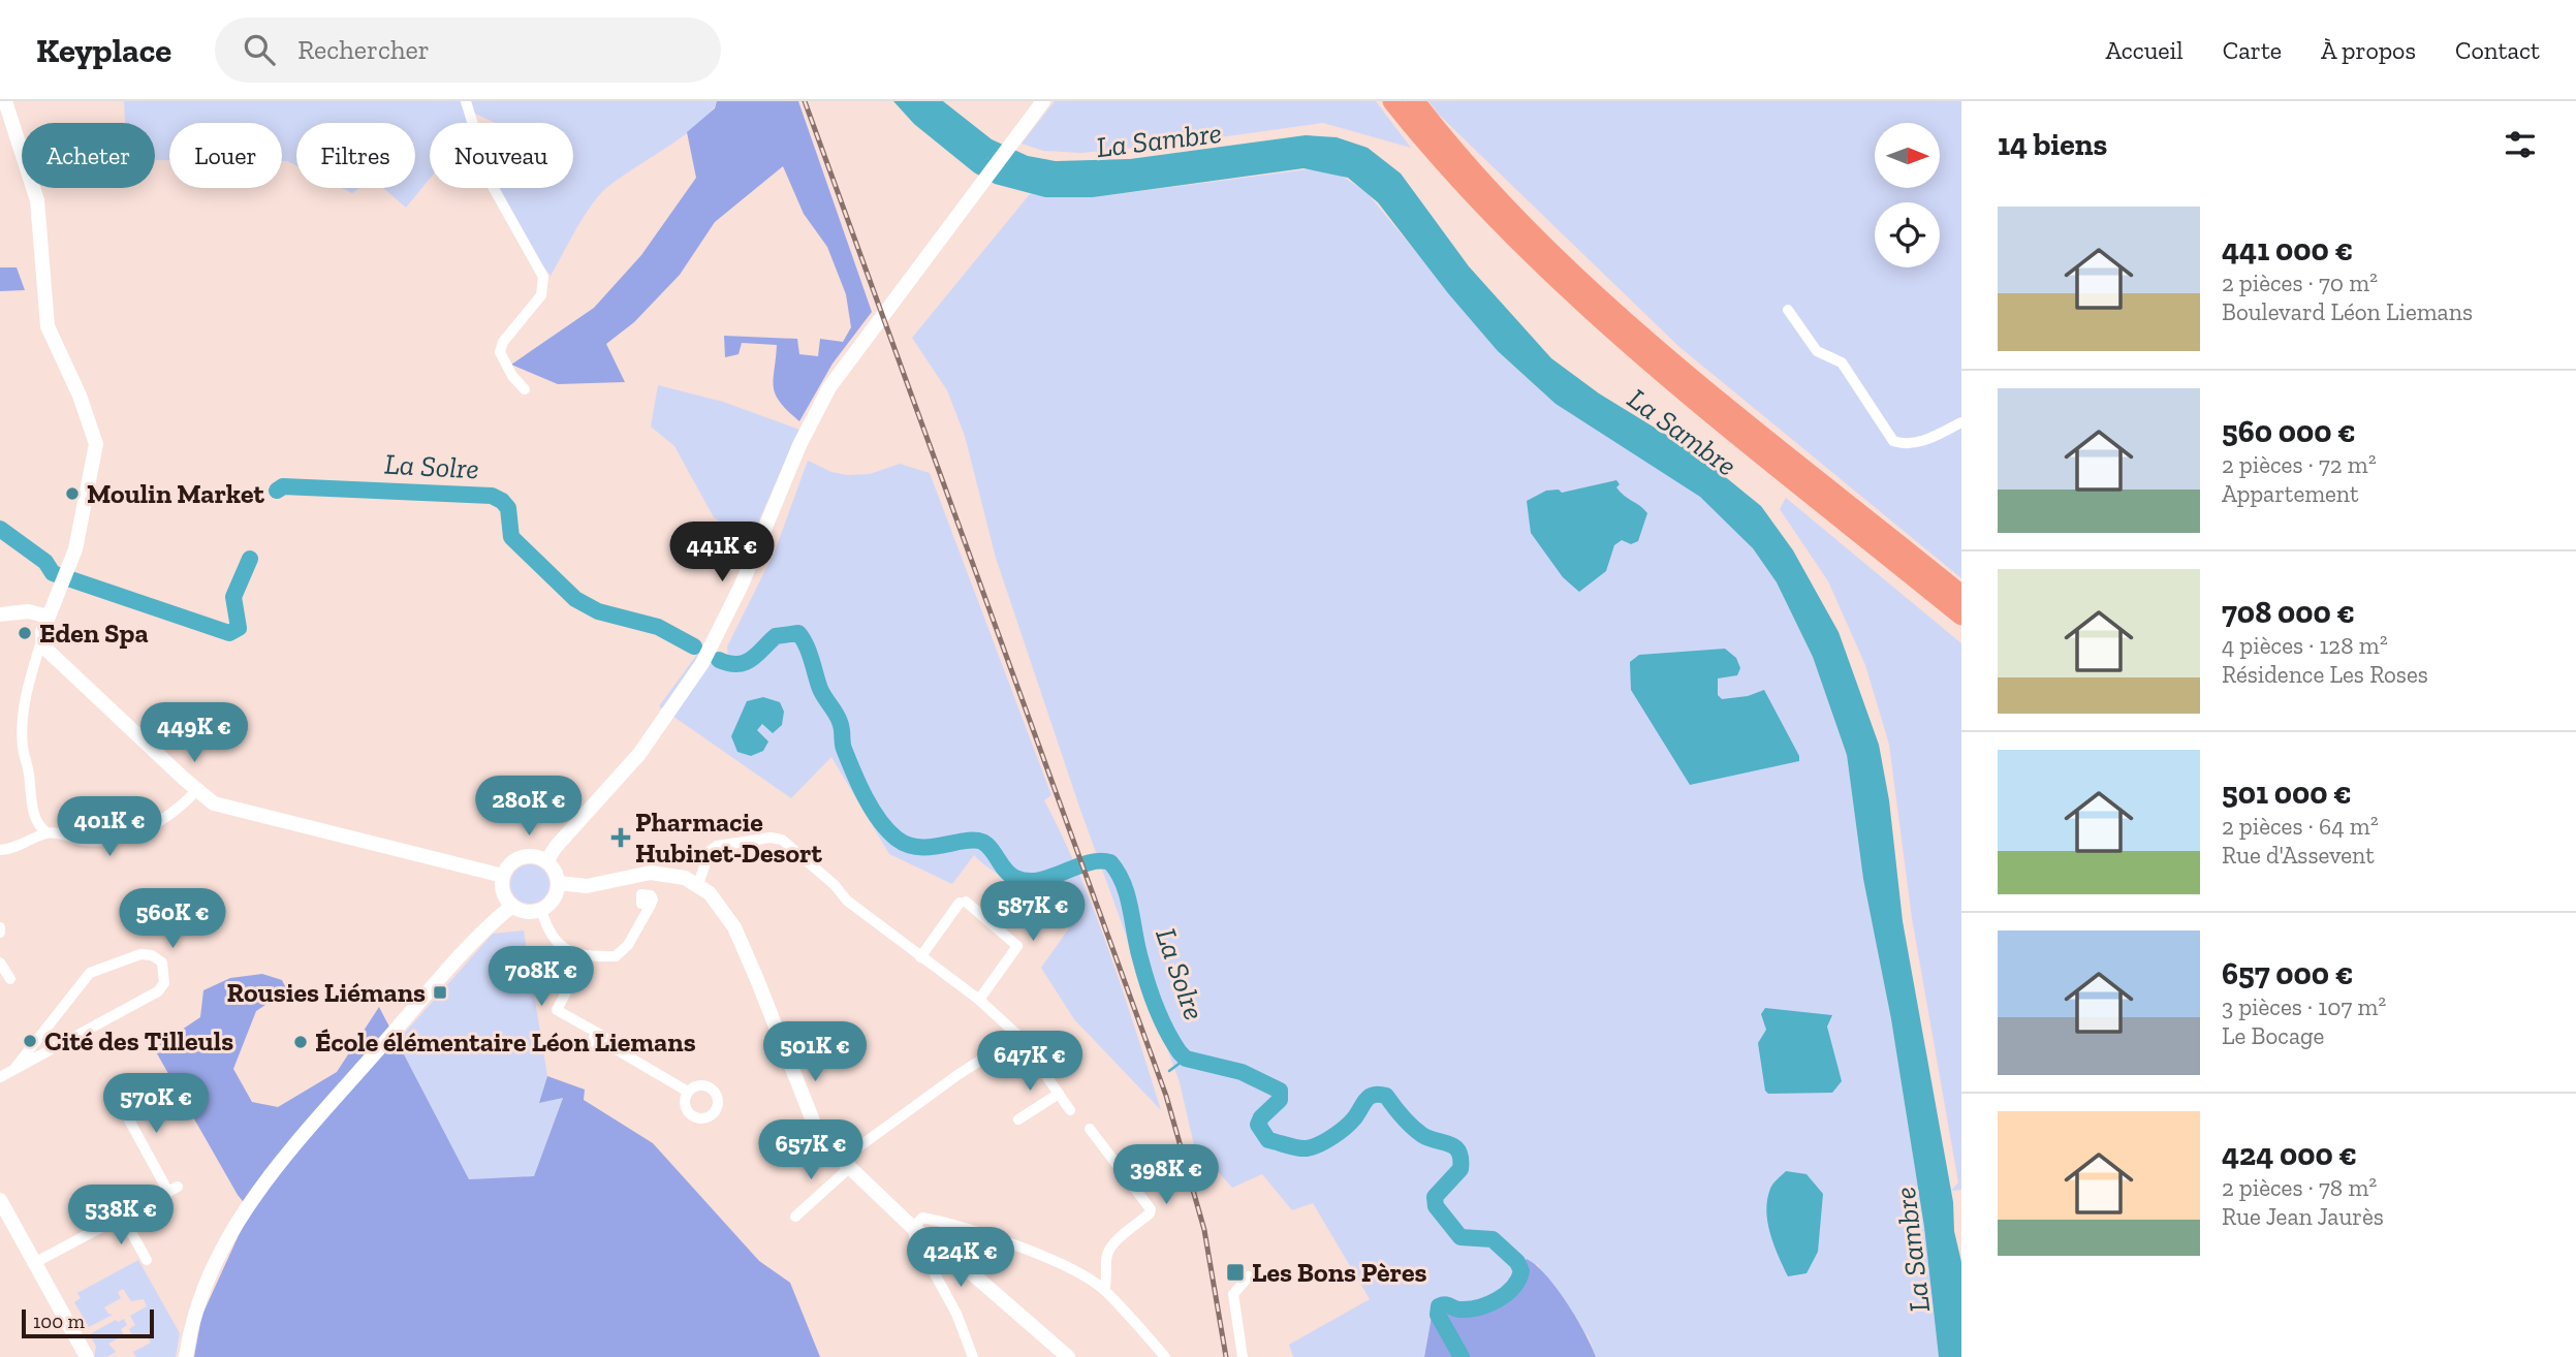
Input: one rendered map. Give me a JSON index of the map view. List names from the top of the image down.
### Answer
{
  "water": ["La Sambre", "La Solre"],
  "places": {
    "other": [
      "Moulin Market",
      "Eden Spa",
      "Cité des Tilleuls",
      "École élémentaire Léon Liemans"
    ],
    "health": ["Pharmacie Hubinet-Desort"],
    "transit": ["Rousies Liémans", "Les Bons Pères"]
  },
  "scale_bar": "100 m",
  "north": "right",
  "page": {
    "header": "Keyplace",
    "search": "Rechercher",
    "nav": [
      "Accueil",
      "Carte",
      "À propos",
      "Contact"
    ],
    "heading": "14 biens",
    "chip": [
      "Acheter",
      "Louer",
      "Filtres",
      "Nouveau"
    ],
    "list": [
      {
        "name": "441 000 €",
        "note": "2 pièces · 70 m² · Boulevard Léon Liemans"
      },
      {
        "name": "560 000 €",
        "note": "2 pièces · 72 m² · Appartement"
      },
      {
        "name": "708 000 €",
        "note": "4 pièces · 128 m² · Résidence Les Roses"
      },
      {
        "name": "501 000 €",
        "note": "2 pièces · 64 m² · Rue d'Assevent"
      },
      {
        "name": "657 000 €",
        "note": "3 pièces · 107 m² · Le Bocage"
      },
      {
        "name": "424 000 €",
        "note": "2 pièces · 78 m² · Rue Jean Jaurès"
      }
    ],
    "price": [
      "441K €",
      "449K €",
      "280K €",
      "401K €",
      "587K €",
      "560K €",
      "708K €",
      "501K €",
      "647K €",
      "570K €",
      "657K €",
      "398K €",
      "538K €",
      "424K €"
    ],
    "scale": "100 m"
  }
}
